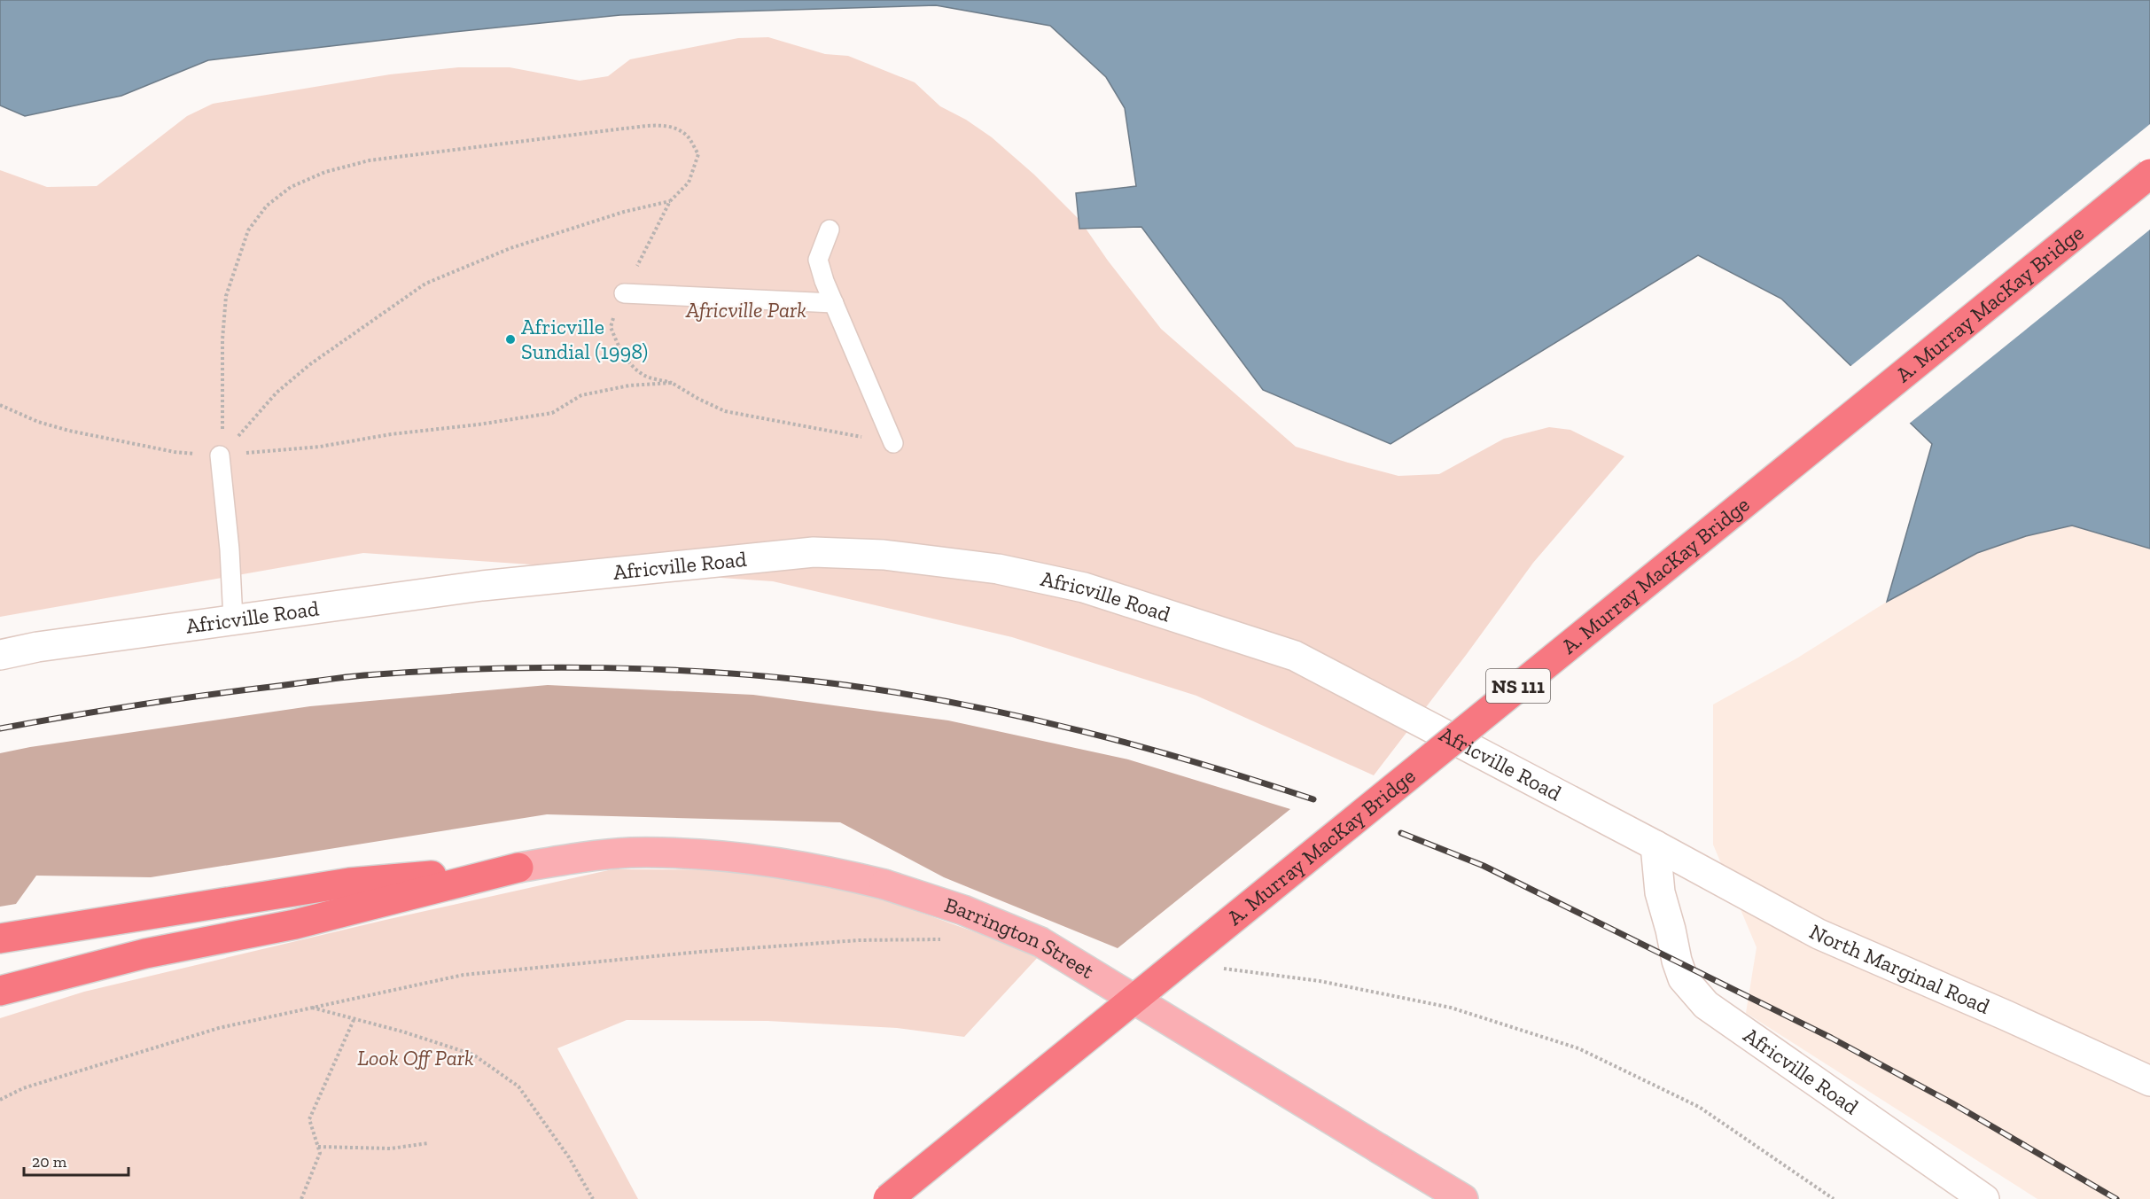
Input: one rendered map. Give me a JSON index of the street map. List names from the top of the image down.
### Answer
{
  "streets": {
    "highway": ["A. Murray MacKay Bridge", "NS 111"],
    "main road": ["Barrington Street"],
    "street": ["Africville Road", "North Marginal Road"]
  },
  "crossings": [
    ["Africville Road", "North Marginal Road"]
  ],
  "parks": ["Africville Park", "Look Off Park"],
  "places": ["Africville Sundial (1998)"],
  "scale_bar": "20 m"
}
